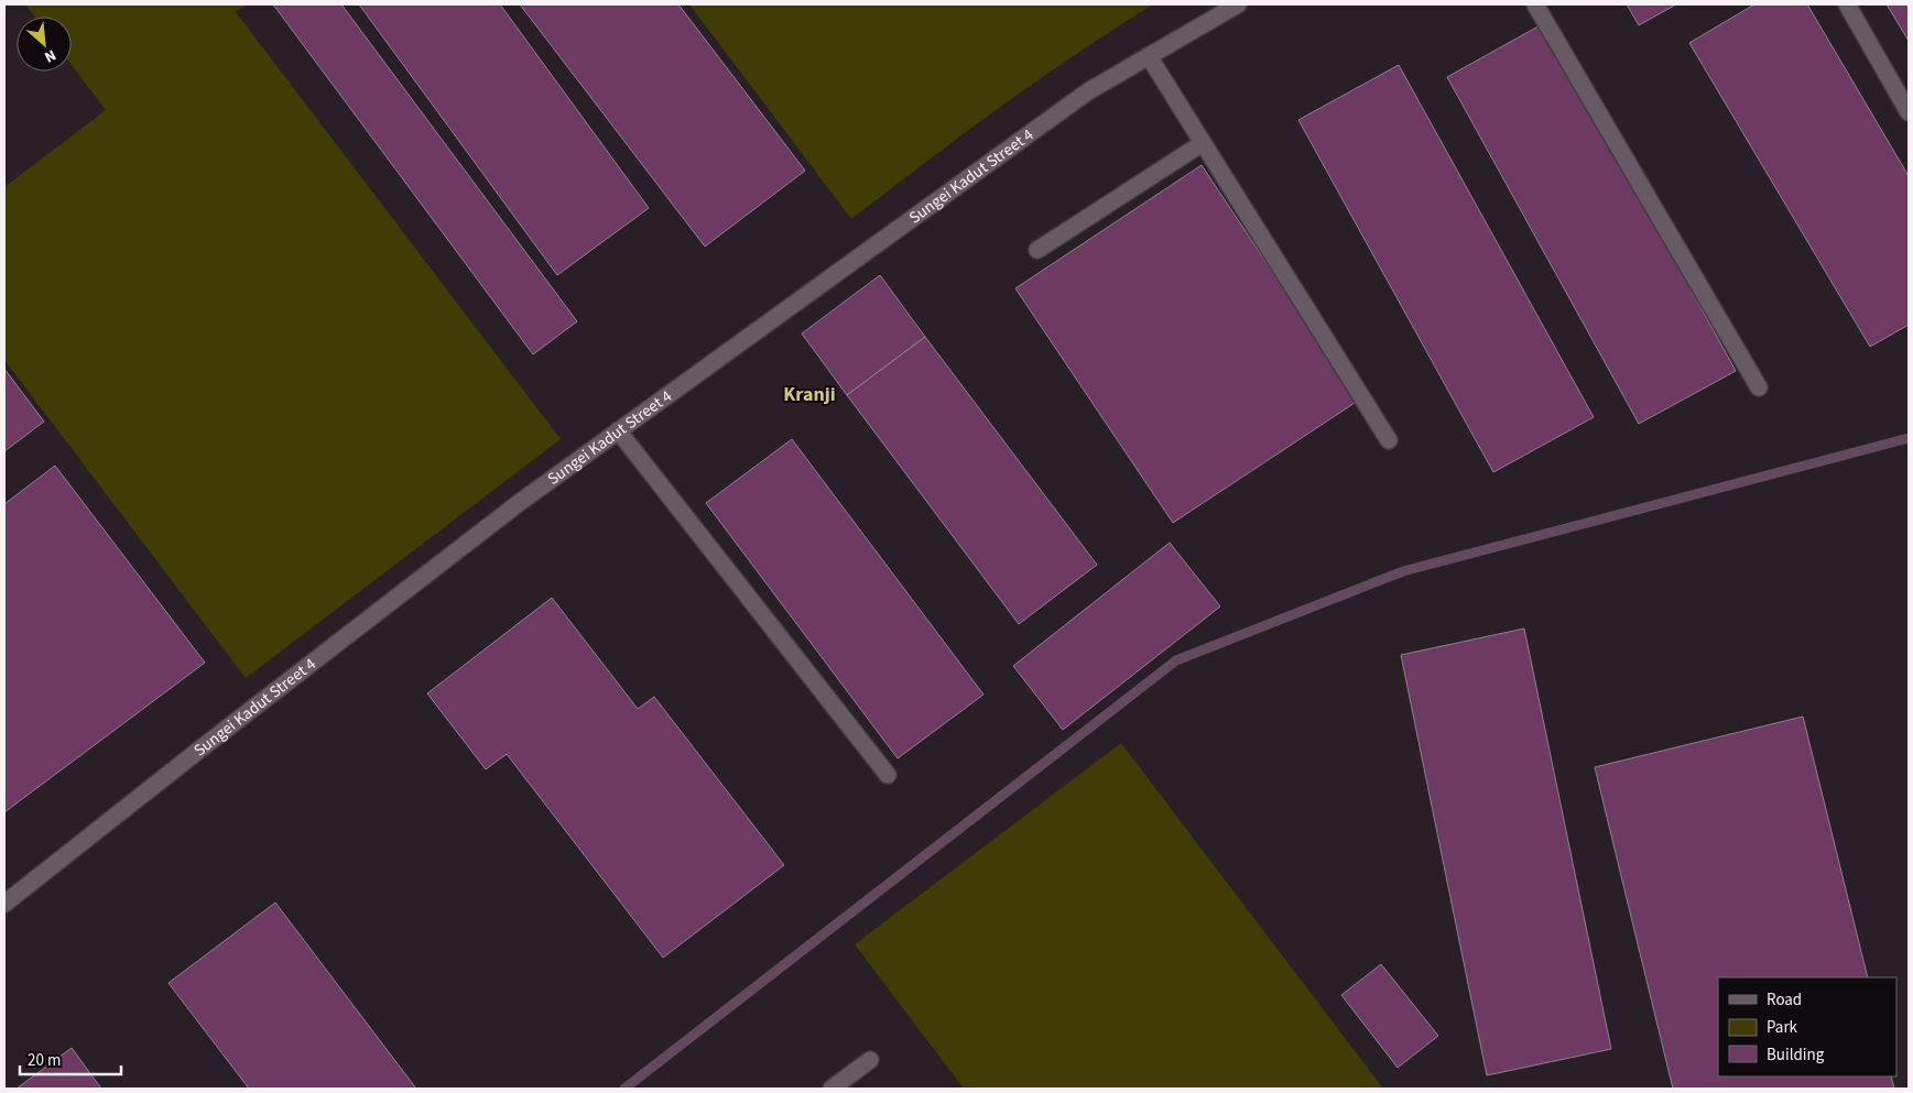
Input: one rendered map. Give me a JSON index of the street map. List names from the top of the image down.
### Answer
{
  "streets": {
    "street": ["Sungei Kadut Street 4"]
  },
  "districts": ["Kranji"],
  "legend": ["Road", "Park", "Building"],
  "scale_bar": "20 m",
  "north": "bottom right"
}
